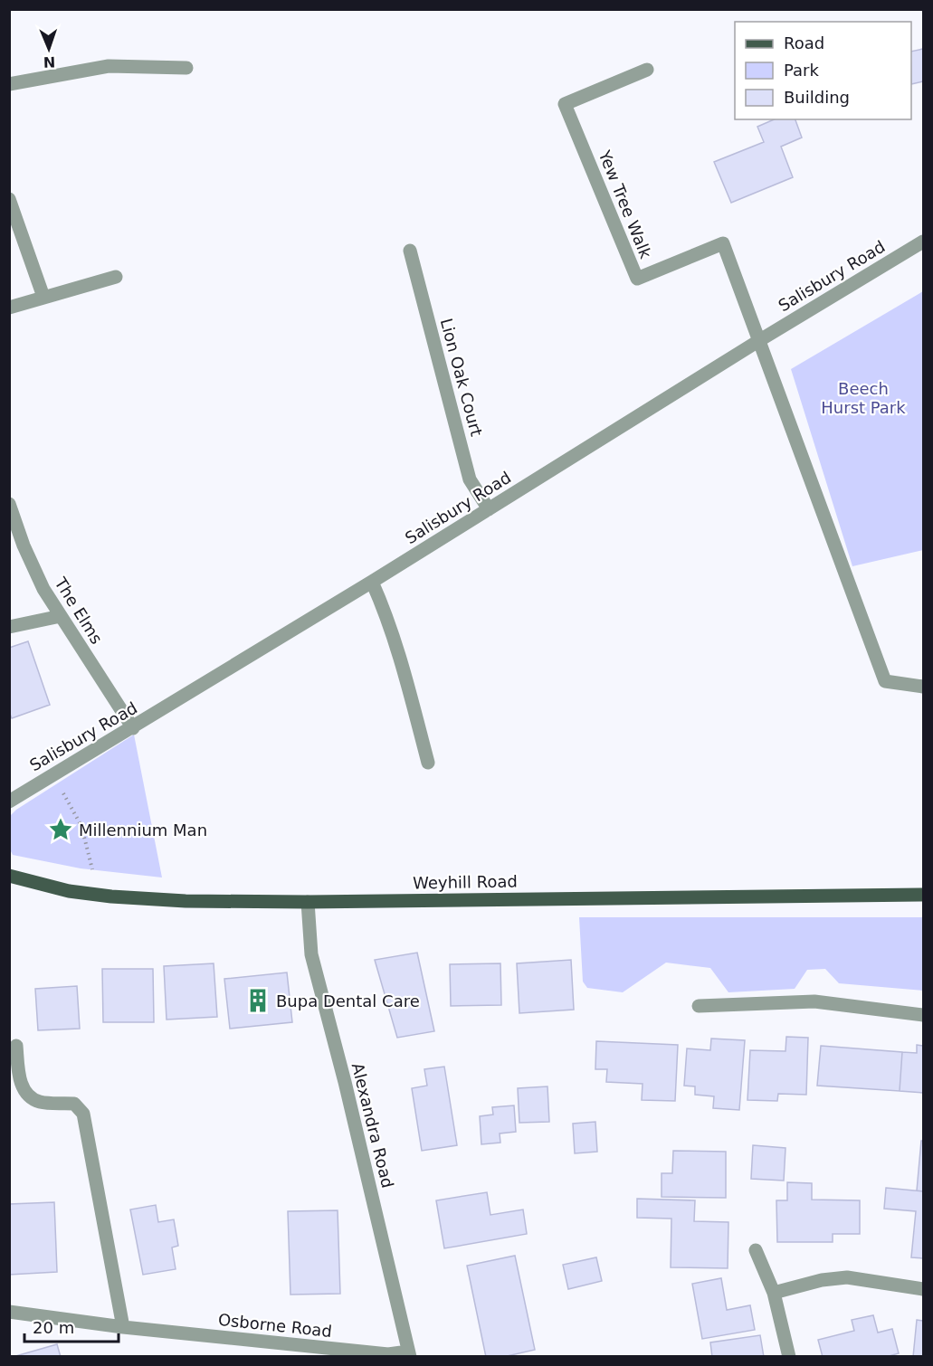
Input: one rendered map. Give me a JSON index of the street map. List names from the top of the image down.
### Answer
{
  "streets": {
    "main road": ["Weyhill Road"],
    "street": [
      "Yew Tree Walk",
      "Salisbury Road",
      "Lion Oak Court",
      "The Elms",
      "Alexandra Road",
      "Osborne Road"
    ]
  },
  "crossings": [
    ["Yew Tree Walk", "Salisbury Road"],
    ["Salisbury Road", "Lion Oak Court"],
    ["Salisbury Road", "The Elms"],
    ["Weyhill Road", "Alexandra Road"],
    ["Alexandra Road", "Osborne Road"]
  ],
  "parks": ["Beech Hurst Park"],
  "places": {
    "place": ["Millennium Man"],
    "building": ["Bupa Dental Care"]
  },
  "legend": ["Road", "Park", "Building"],
  "scale_bar": "20 m",
  "north": "bottom"
}
